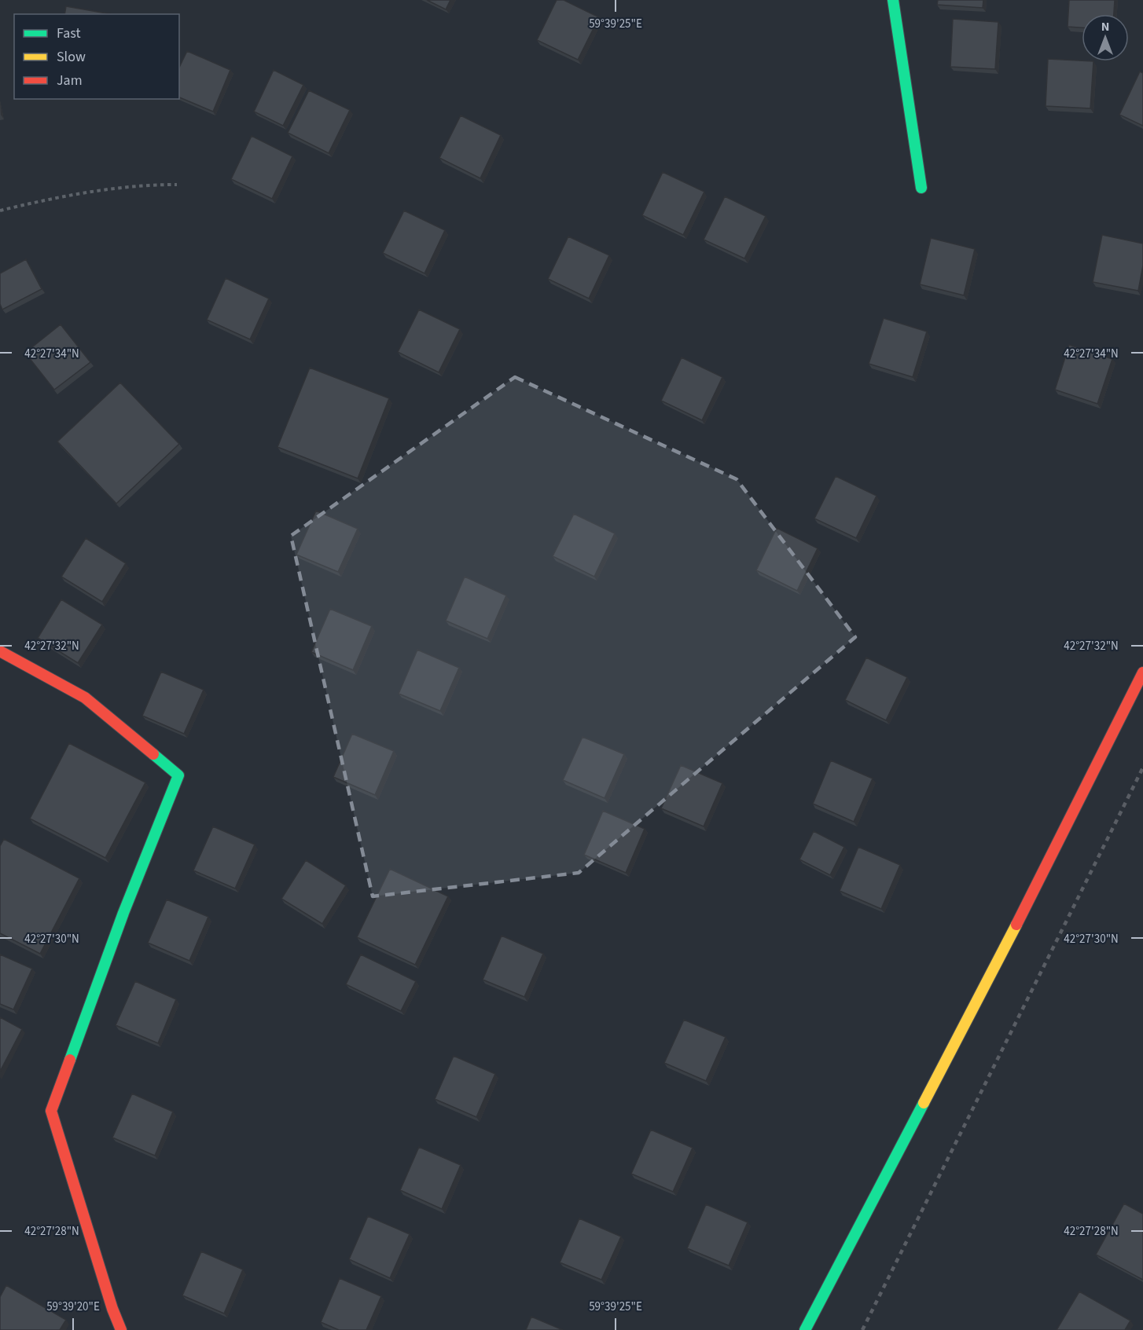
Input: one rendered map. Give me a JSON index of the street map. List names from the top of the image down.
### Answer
{
  "legend": ["Fast", "Slow", "Jam"],
  "north": "top",
  "coordinates": [
    "59°39'25\"E",
    "42°27'34\"N",
    "42°27'32\"N",
    "42°27'30\"N",
    "42°27'28\"N",
    "59°39'20\"E"
  ]
}
